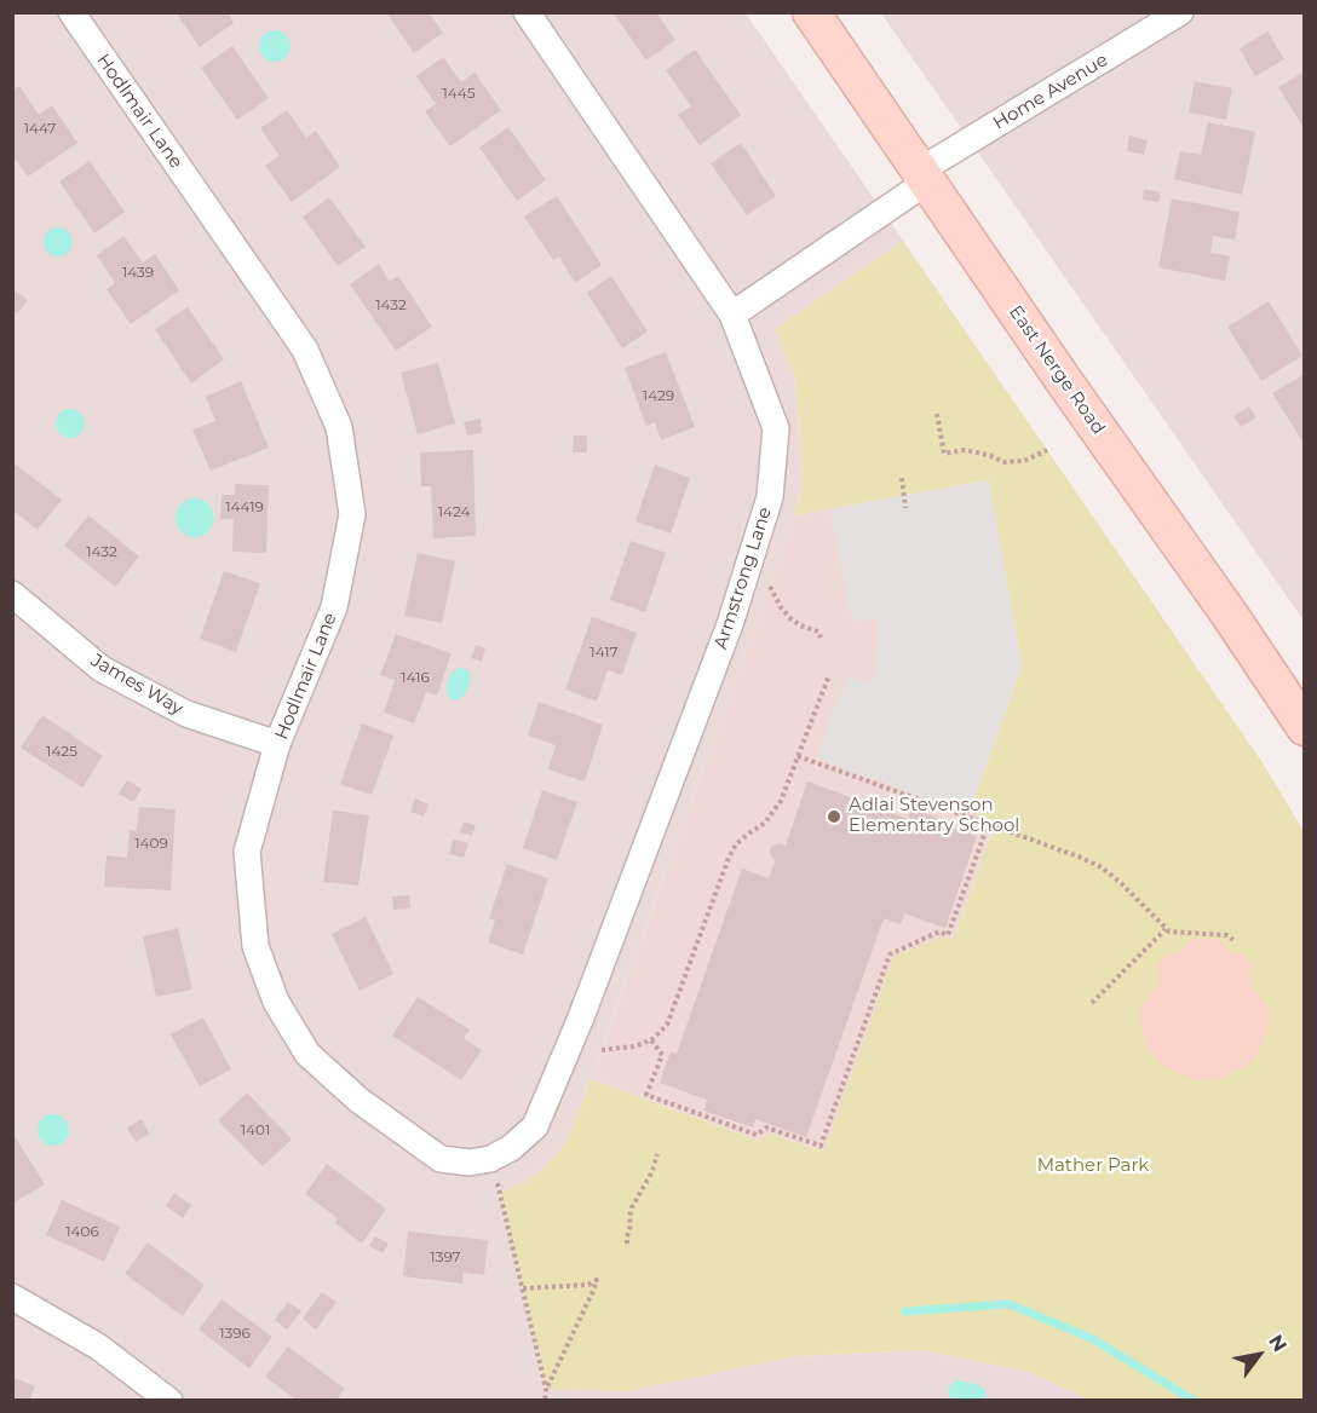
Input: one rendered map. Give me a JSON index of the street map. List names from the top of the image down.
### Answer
{
  "streets": {
    "main road": ["East Nerge Road"],
    "street": [
      "Home Avenue",
      "Hodlmair Lane",
      "Armstrong Lane",
      "James Way"
    ]
  },
  "crossings": [
    ["Home Avenue", "East Nerge Road"],
    ["Home Avenue", "Armstrong Lane"],
    ["Hodlmair Lane", "Armstrong Lane"],
    ["Hodlmair Lane", "James Way"]
  ],
  "parks": ["Mather Park"],
  "places": ["Adlai Stevenson Elementary School"],
  "house_numbers": [
    "1445",
    "1447",
    "1439",
    "1432",
    "1429",
    "14419",
    "1424",
    "1432",
    "1417",
    "1416",
    "1425",
    "1409",
    "1401",
    "1406",
    "1397",
    "1396"
  ],
  "north": "top right"
}
